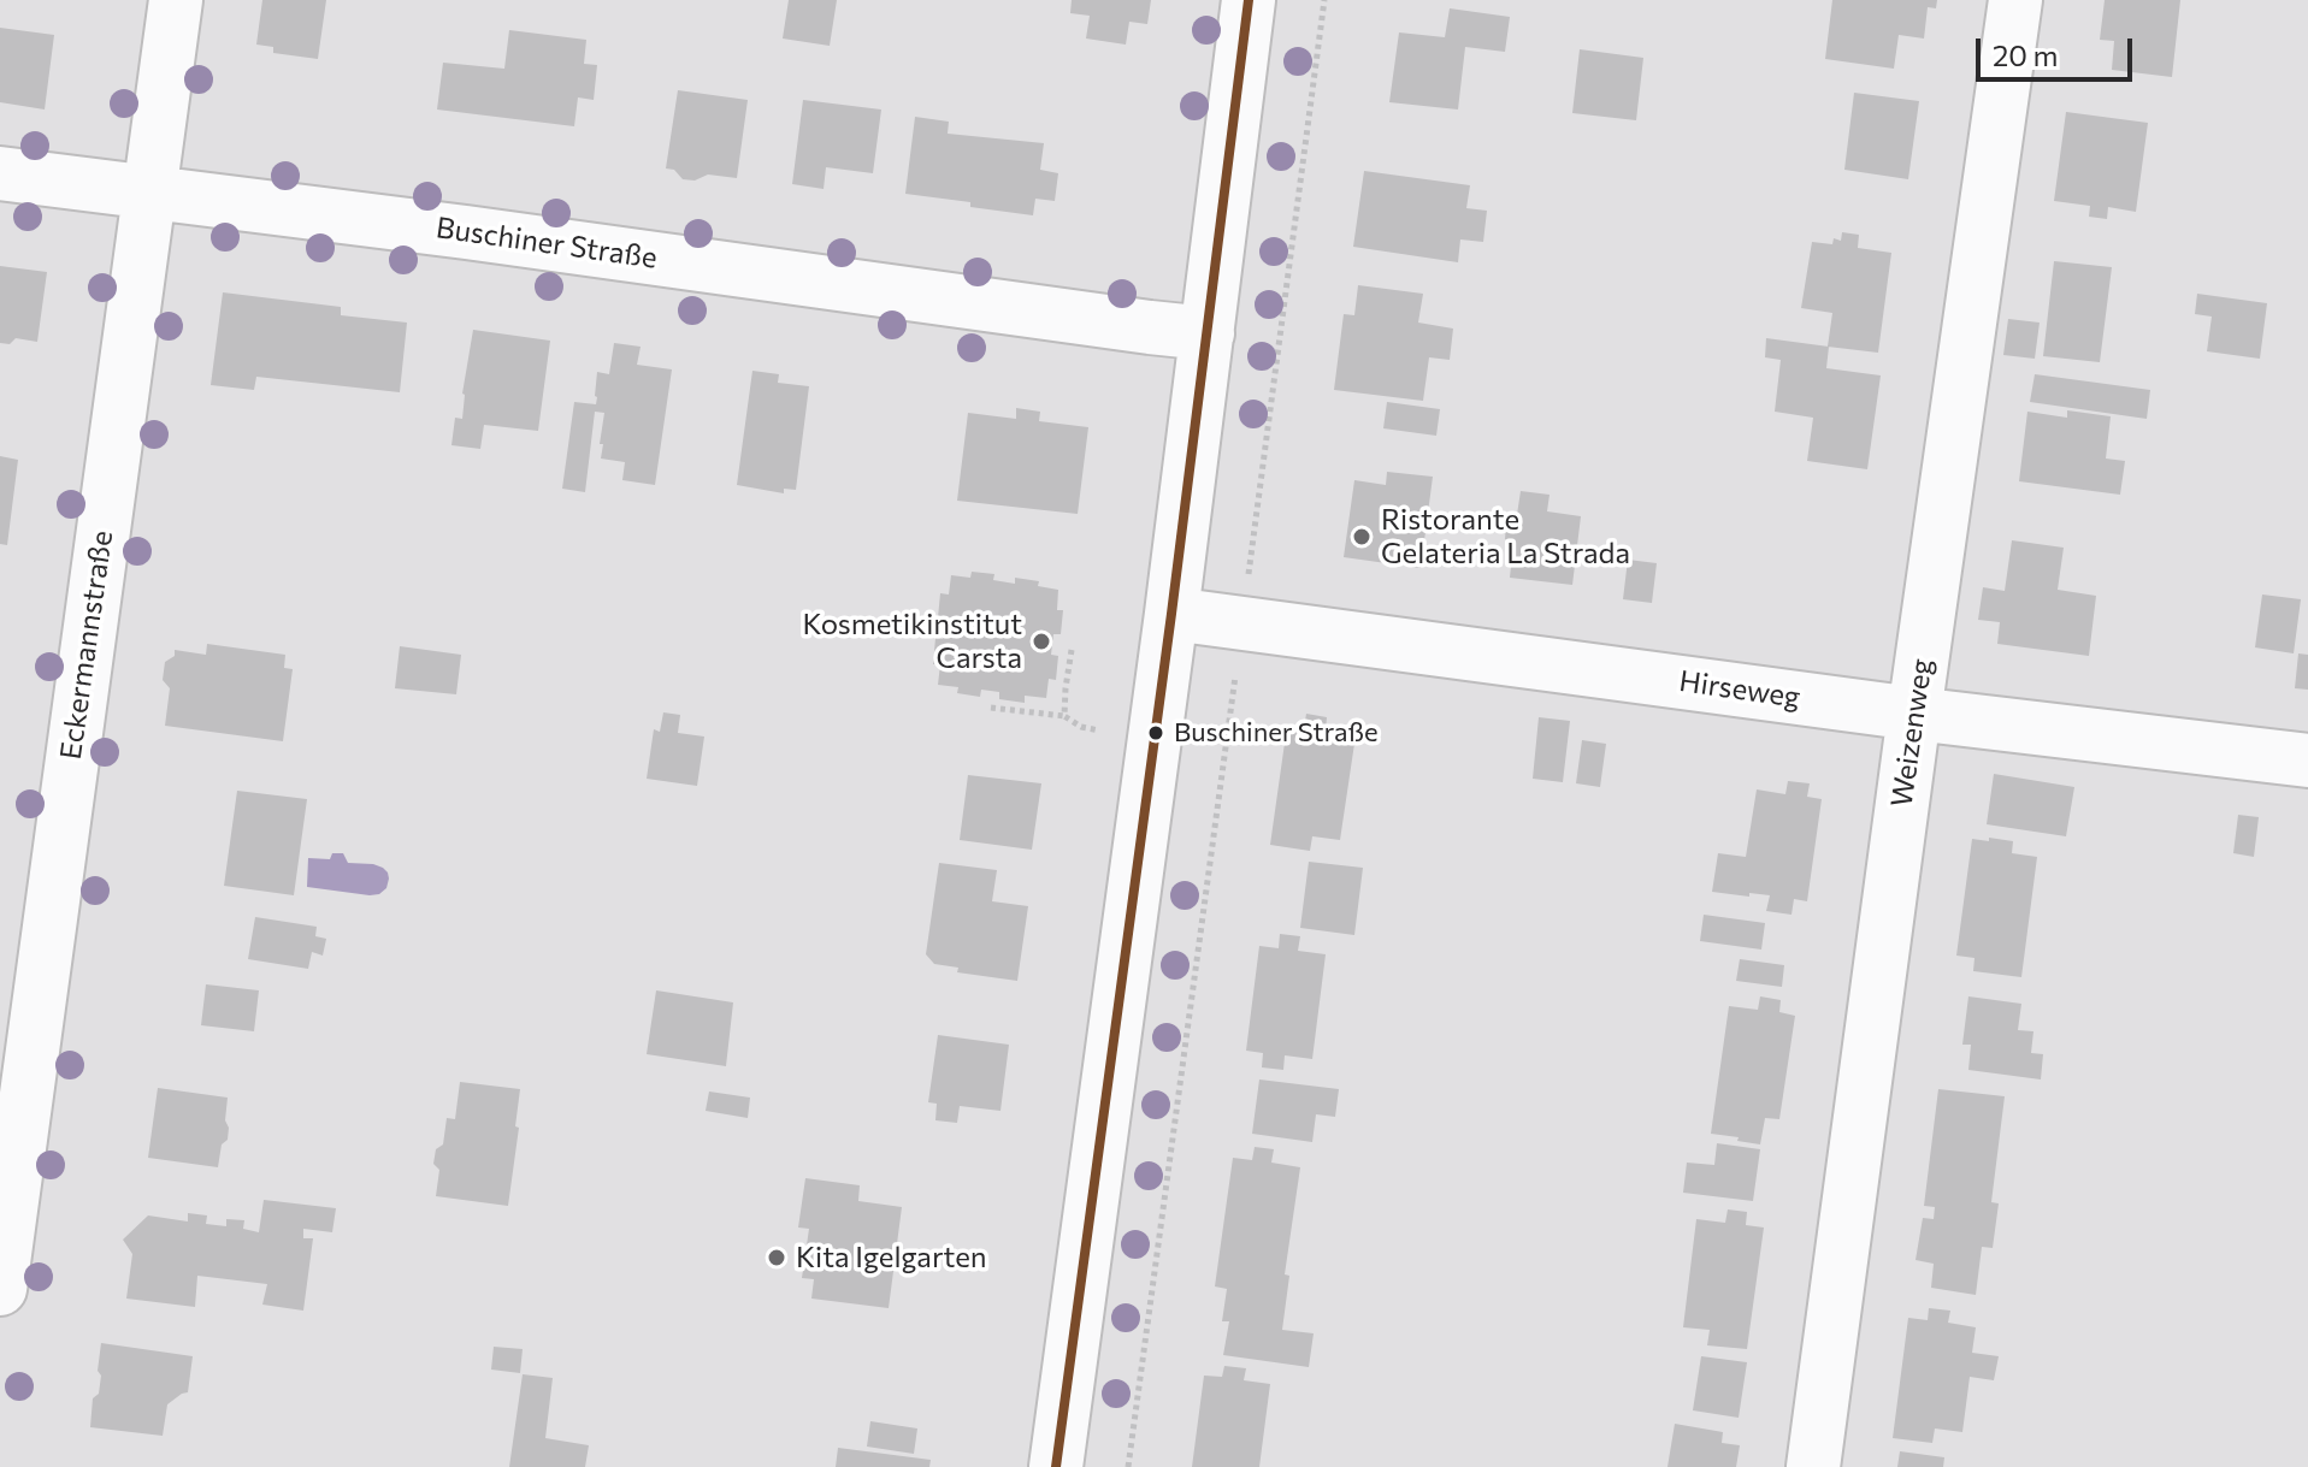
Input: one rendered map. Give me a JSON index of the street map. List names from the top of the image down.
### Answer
{
  "streets": {
    "street": [
      "Buschiner Straße",
      "Eckermannstraße",
      "Hirseweg",
      "Weizenweg"
    ]
  },
  "crossings": [
    ["Buschiner Straße", "Eckermannstraße"],
    ["Hirseweg", "Weizenweg"]
  ],
  "places": [
    "Ristorante Gelateria La Strada",
    "Kosmetikinstitut Carsta",
    "Buschiner Straße",
    "Kita Igelgarten"
  ],
  "scale_bar": "20 m"
}
